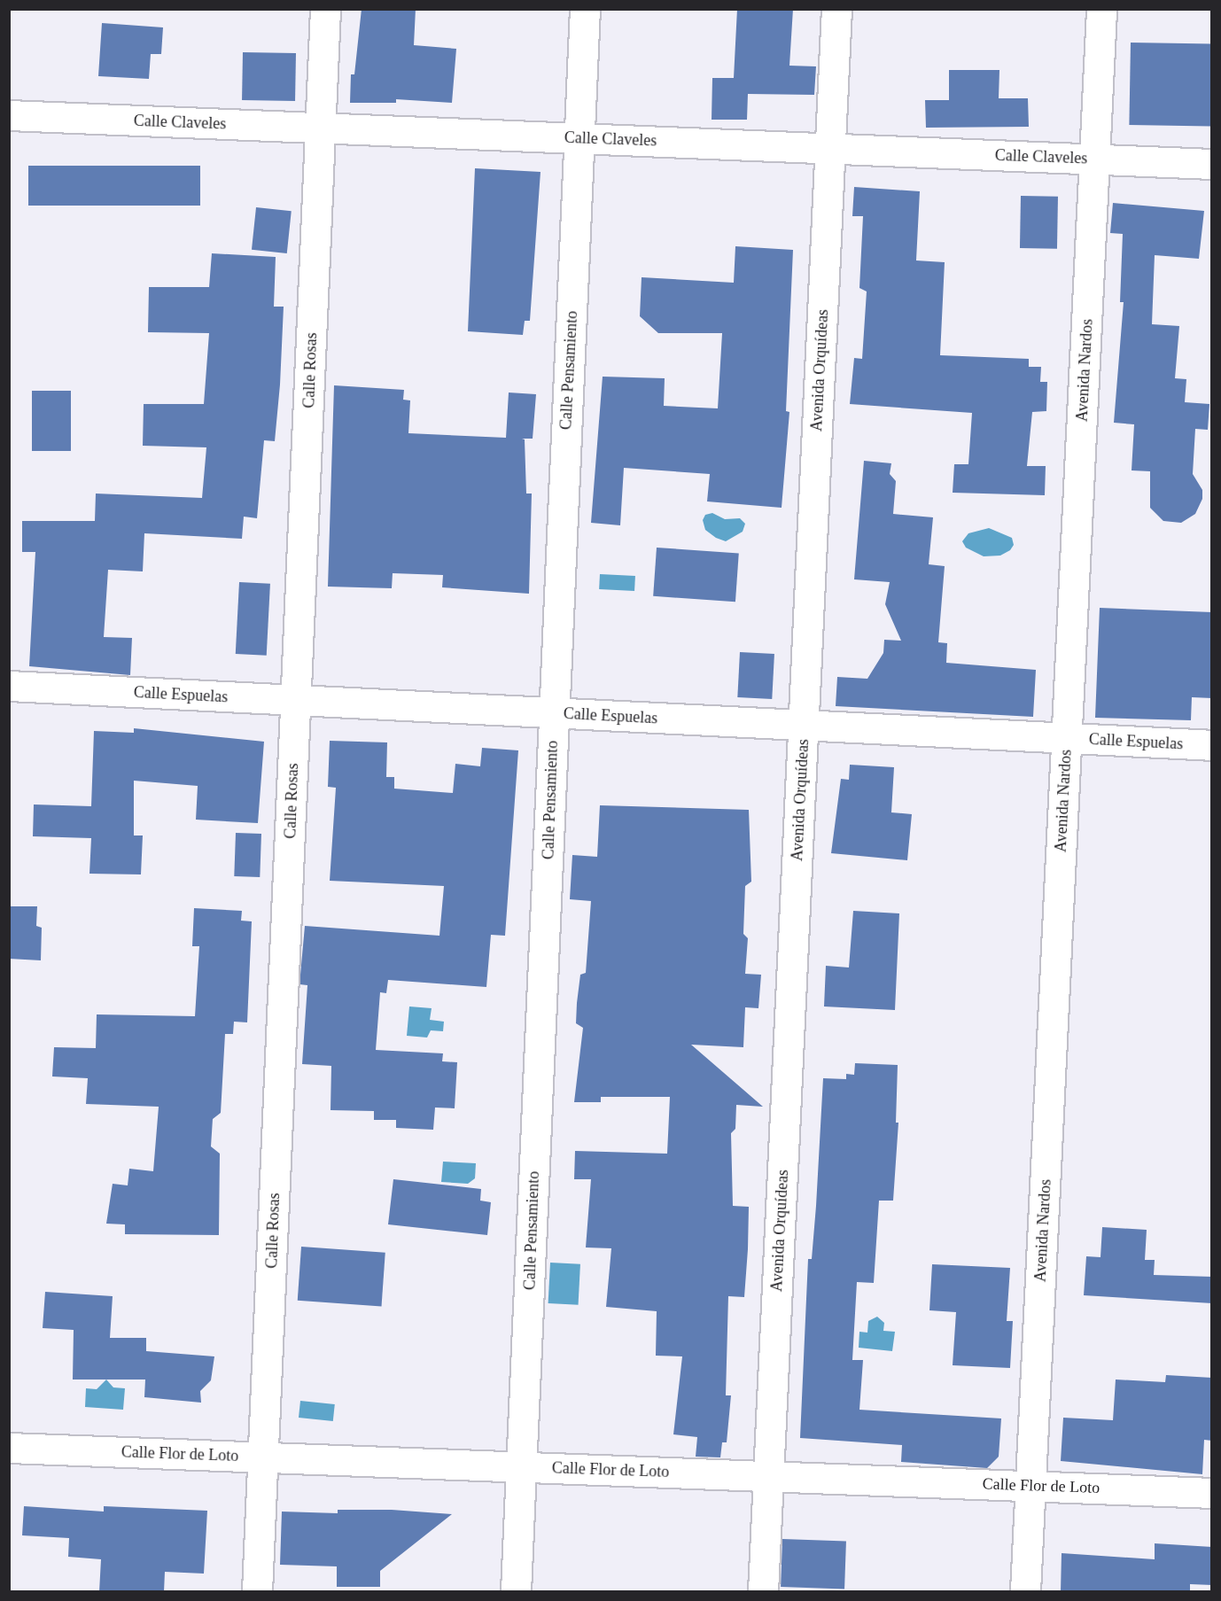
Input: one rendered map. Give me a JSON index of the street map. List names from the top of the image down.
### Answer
{
  "streets": {
    "street": [
      "Calle Claveles",
      "Calle Rosas",
      "Calle Pensamiento",
      "Avenida Orquídeas",
      "Avenida Nardos",
      "Calle Espuelas",
      "Calle Flor de Loto"
    ]
  },
  "crossings": [
    ["Calle Claveles", "Calle Rosas"],
    ["Calle Claveles", "Calle Pensamiento"],
    ["Calle Claveles", "Avenida Orquídeas"],
    ["Calle Claveles", "Avenida Nardos"],
    ["Calle Rosas", "Calle Espuelas"],
    ["Calle Rosas", "Calle Flor de Loto"],
    ["Calle Pensamiento", "Calle Espuelas"],
    ["Calle Pensamiento", "Calle Flor de Loto"],
    ["Avenida Orquídeas", "Calle Espuelas"],
    ["Avenida Orquídeas", "Calle Flor de Loto"],
    ["Avenida Nardos", "Calle Espuelas"],
    ["Avenida Nardos", "Calle Flor de Loto"]
  ]
}
